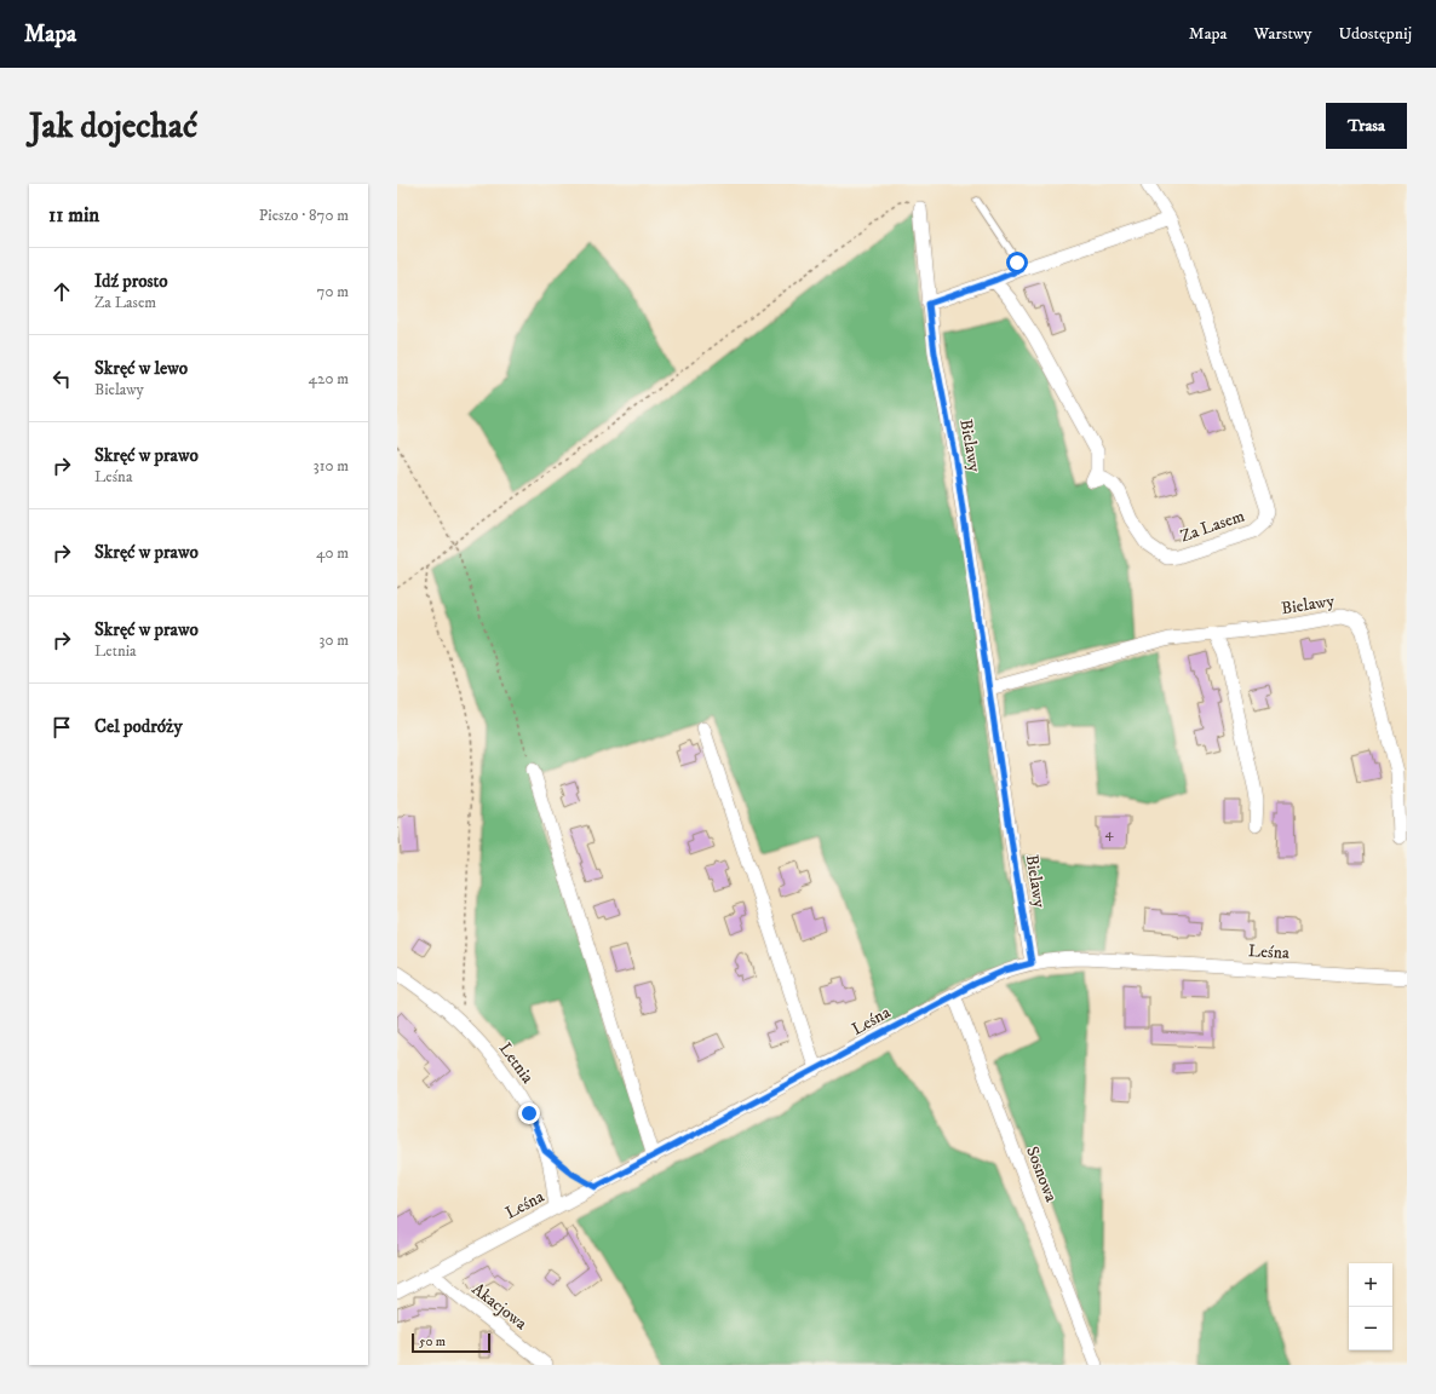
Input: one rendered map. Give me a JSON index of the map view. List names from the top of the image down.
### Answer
{
  "streets": {
    "street": [
      "Bielawy",
      "Za Lasem",
      "Leśna",
      "Letnia",
      "Sosnowa",
      "Akacjowa"
    ]
  },
  "crossings": [
    ["Bielawy", "Leśna"],
    ["Leśna", "Letnia"],
    ["Leśna", "Sosnowa"],
    ["Leśna", "Akacjowa"]
  ],
  "house_numbers": ["4"],
  "scale_bar": "50 m",
  "page": {
    "header": "Mapa",
    "nav": ["Mapa", "Warstwy", "Udostępnij"],
    "buttons": "Trasa",
    "title": "Jak dojechać",
    "heading": ["11 min", "Pieszo · 870 m"],
    "list": [
      ["Idź prosto", "Za Lasem", "70 m"],
      ["Skręć w lewo", "Bielawy", "420 m"],
      ["Skręć w prawo", "Leśna", "310 m"],
      ["Skręć w prawo", "40 m"],
      ["Skręć w prawo", "Letnia", "30 m"],
      "Cel podróży"
    ],
    "map_buttons": ["+", "−"],
    "scale": "50 m"
  }
}
